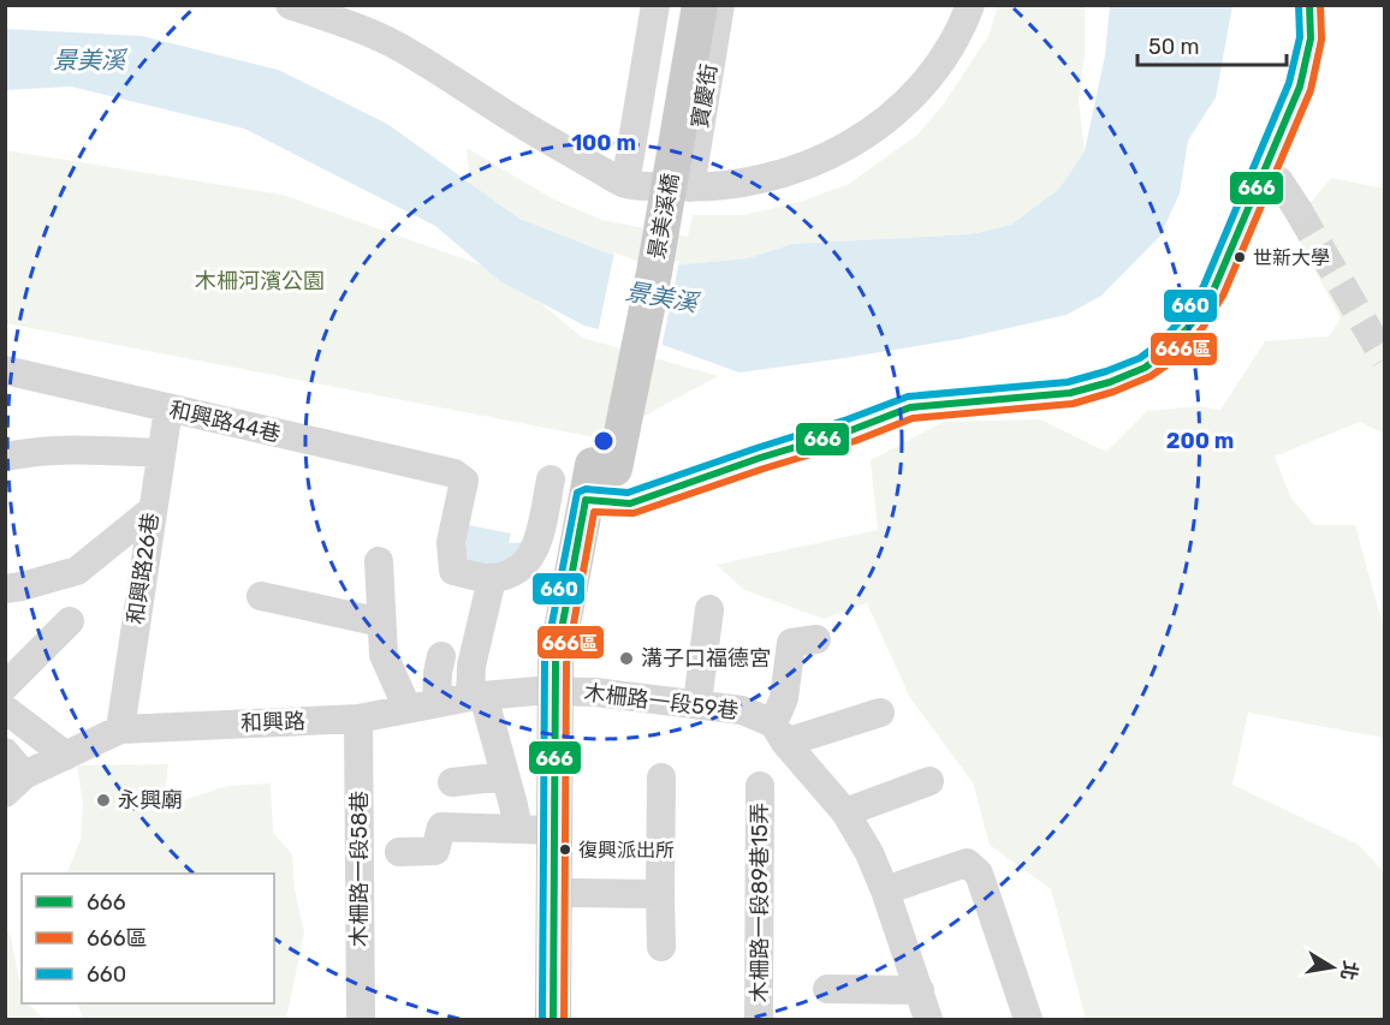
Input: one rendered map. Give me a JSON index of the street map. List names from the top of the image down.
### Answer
{
  "streets": {
    "main road": ["景美溪橋"],
    "street": [
      "寶慶街",
      "和興路44巷",
      "和興路26巷",
      "木柵路一段59巷",
      "和興路",
      "木柵路一段58巷",
      "木柵路一段89巷15弄"
    ]
  },
  "crossings": [
    ["和興路44巷", "和興路26巷"],
    ["和興路26巷", "和興路"],
    ["木柵路一段59巷", "和興路"],
    ["和興路", "木柵路一段58巷"]
  ],
  "water": ["景美溪"],
  "parks": ["木柵河濱公園"],
  "places": [
    "世新大學",
    "溝子口福德宮",
    "永興廟",
    "復興派出所"
  ],
  "lines": ["transit line 666", "transit line 666區", "transit line 660"],
  "legend": ["666", "666區", "660"],
  "scale_bar": "50 m",
  "north": "right",
  "rings": ["100 m", "200 m"]
}
